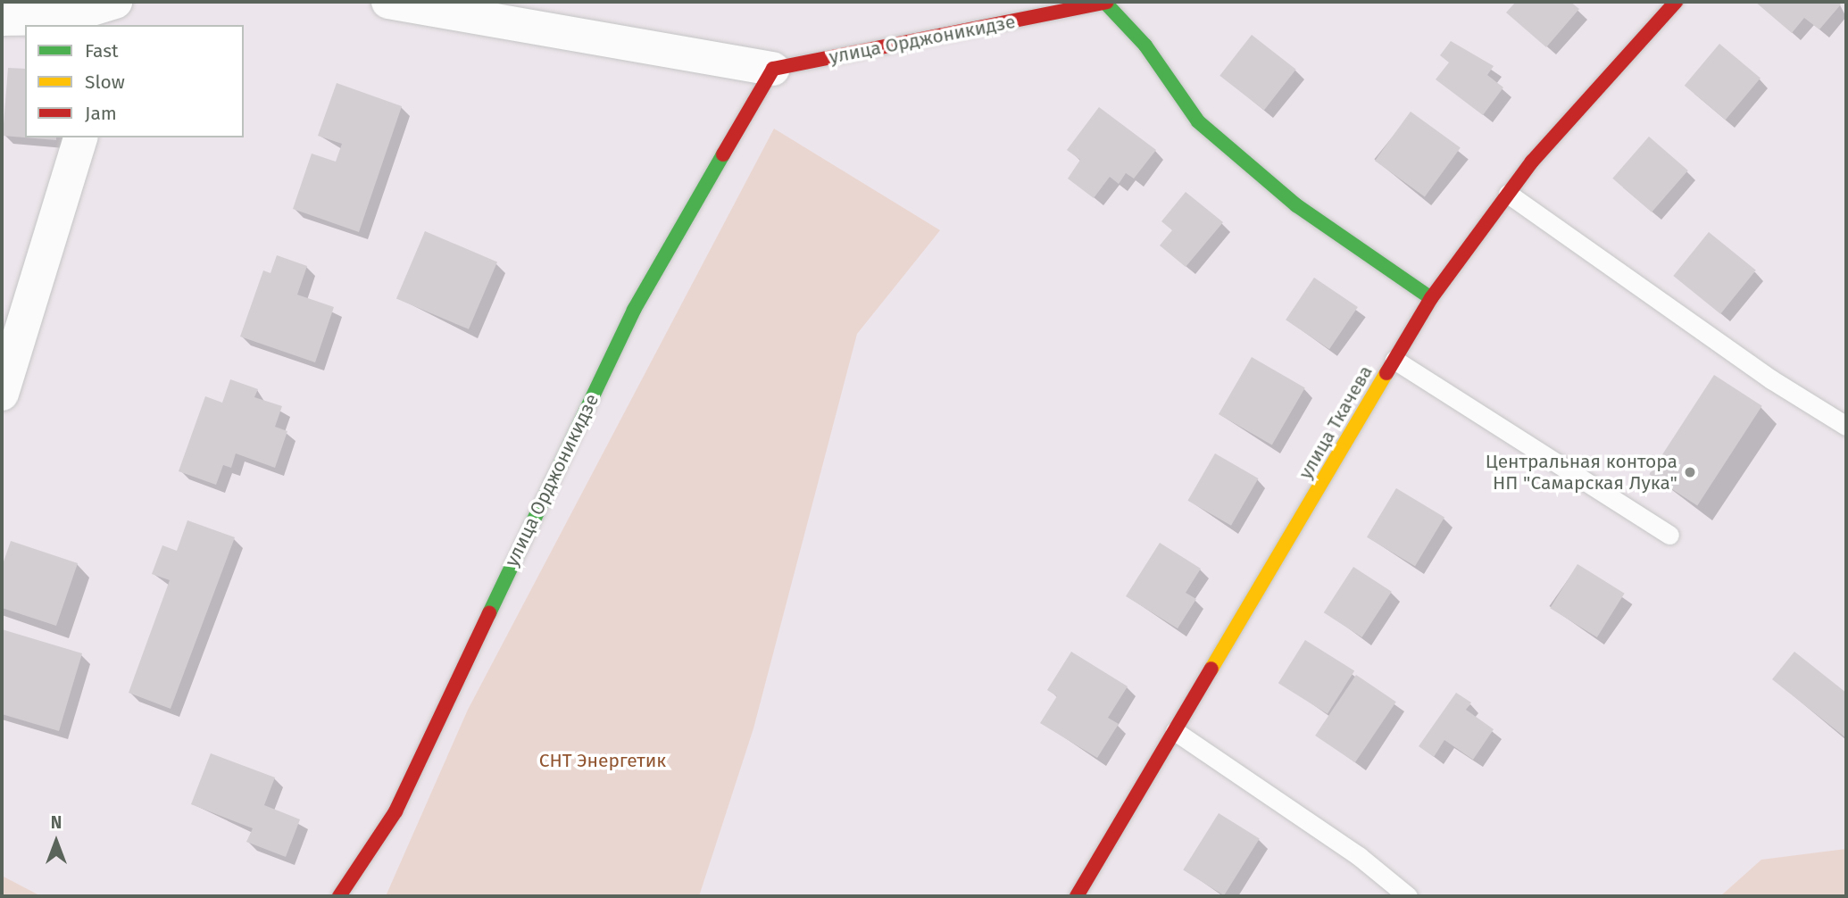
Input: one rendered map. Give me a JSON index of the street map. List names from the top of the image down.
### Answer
{
  "streets": {
    "street": ["улица Орджоникидзе", "улица Ткачева"]
  },
  "parks": ["СНТ Энергетик"],
  "places": ["Центральная контора НП \"Самарская Лука\""],
  "legend": ["Fast", "Slow", "Jam"],
  "north": "top"
}
